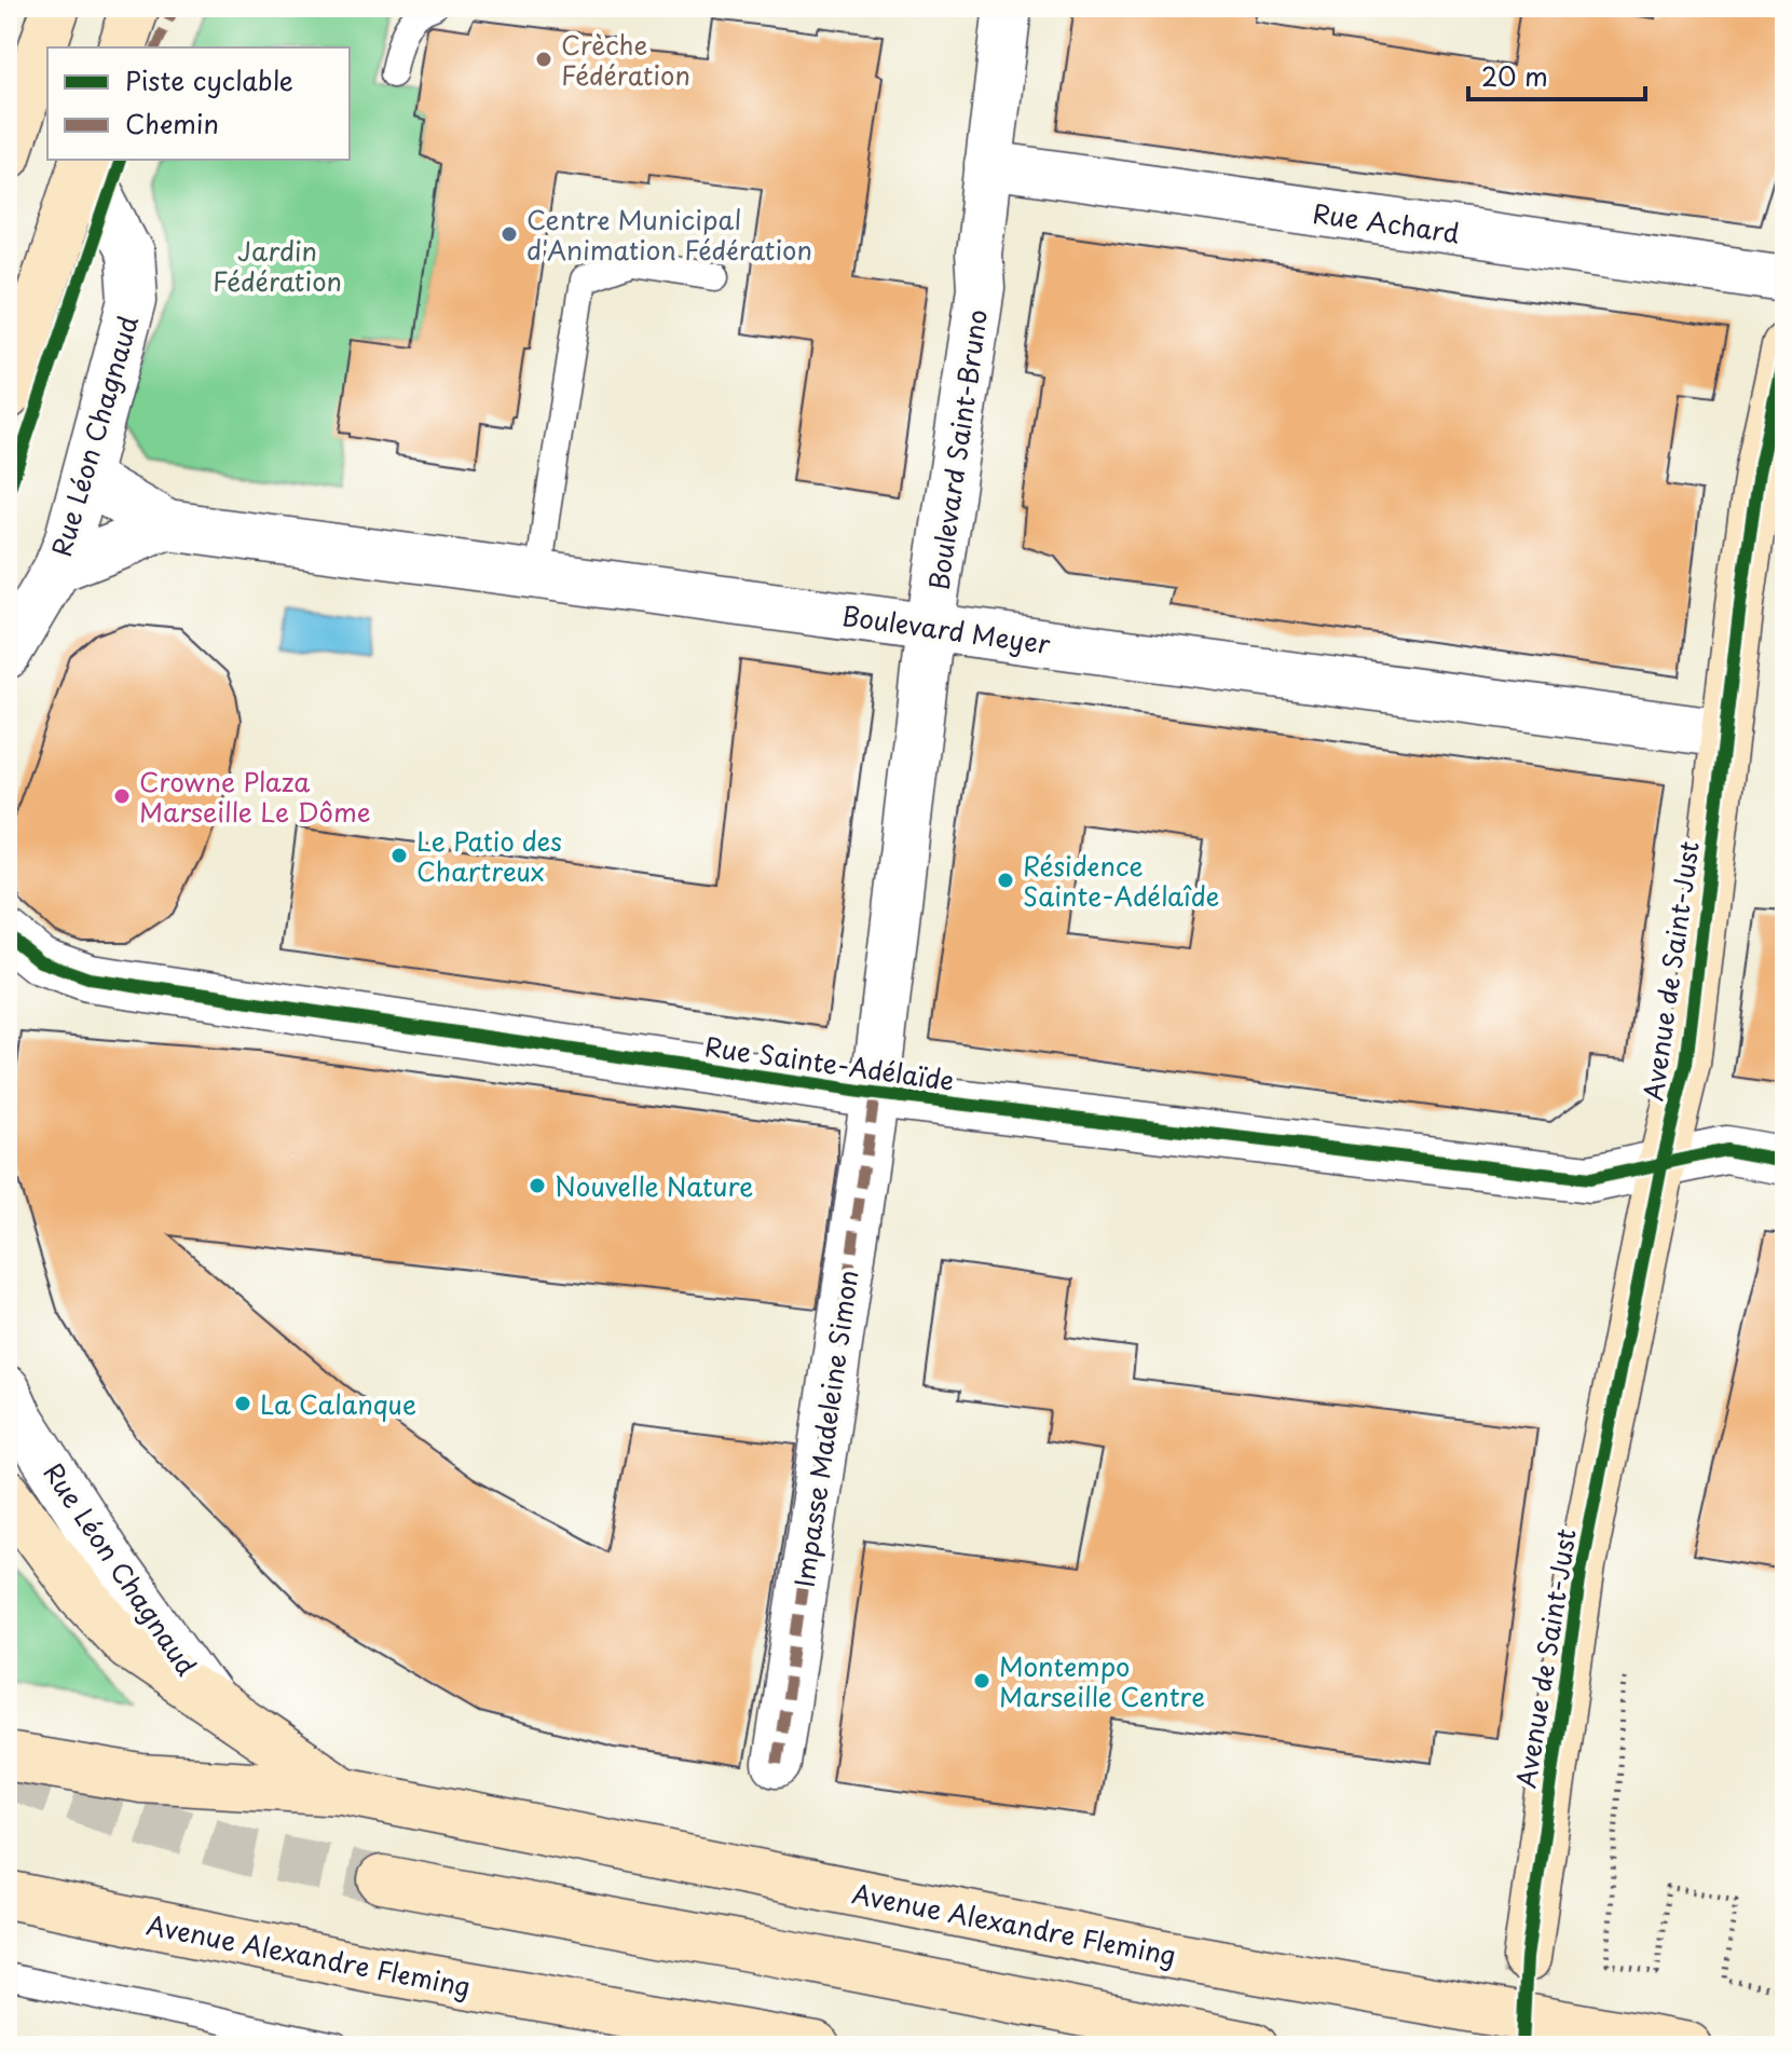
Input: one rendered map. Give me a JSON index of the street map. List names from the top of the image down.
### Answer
{
  "streets": {
    "main road": ["Avenue de Saint-Just", "Avenue Alexandre Fleming"],
    "street": [
      "Rue Achard",
      "Rue Léon Chagnaud",
      "Boulevard Saint-Bruno",
      "Boulevard Meyer",
      "Rue Sainte-Adélaïde",
      "Impasse Madeleine Simon"
    ]
  },
  "crossings": [
    ["Rue Achard", "Boulevard Saint-Bruno"],
    ["Rue Léon Chagnaud", "Boulevard Meyer"],
    ["Boulevard Saint-Bruno", "Boulevard Meyer"],
    ["Boulevard Saint-Bruno", "Rue Sainte-Adélaïde"],
    ["Boulevard Saint-Bruno", "Impasse Madeleine Simon"],
    ["Boulevard Meyer", "Avenue de Saint-Just"],
    ["Avenue de Saint-Just", "Rue Sainte-Adélaïde"],
    ["Rue Sainte-Adélaïde", "Impasse Madeleine Simon"]
  ],
  "parks": ["Jardin Fédération"],
  "places": [
    "Crèche Fédération",
    "Centre Municipal d'Animation Fédération",
    "Crowne Plaza Marseille Le Dôme",
    "Le Patio des Chartreux",
    "Résidence Sainte-Adélaîde",
    "Nouvelle Nature",
    "La Calanque",
    "Montempo Marseille Centre"
  ],
  "legend": ["Piste cyclable", "Chemin"],
  "scale_bar": "20 m"
}
